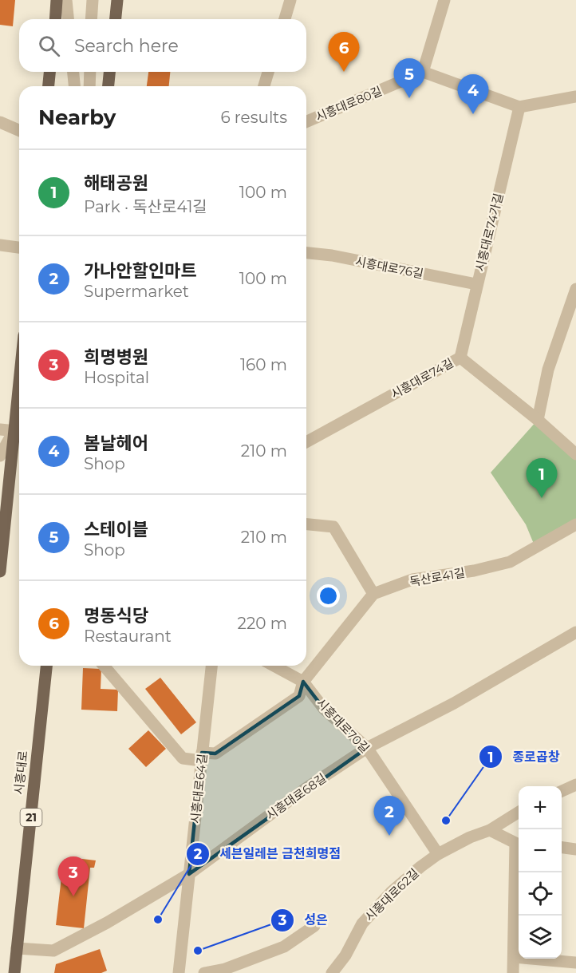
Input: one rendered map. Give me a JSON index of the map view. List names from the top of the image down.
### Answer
{
  "streets": {
    "main road": ["시흥대로", "21"],
    "street": [
      "시흥대로80길",
      "시흥대로74가길",
      "시흥대로76길",
      "시흥대로74길",
      "독산로41길",
      "시흥대로70길",
      "시흥대로64길",
      "시흥대로68길",
      "시흥대로62길"
    ]
  },
  "crossings": [
    ["시흥대로74가길", "시흥대로76길"],
    ["시흥대로74가길", "시흥대로74길"],
    ["시흥대로70길", "시흥대로68길"],
    ["시흥대로70길", "시흥대로62길"],
    ["시흥대로", "시흥대로68길"],
    ["시흥대로64길", "시흥대로68길"]
  ],
  "places": ["종로곱창", "세븐일레븐 금천희명점", "성은"],
  "page": {
    "search": "Search here",
    "pins": [
      "6",
      "5",
      "4",
      "1",
      "2",
      "3"
    ],
    "heading": ["Nearby", "6 results"],
    "list": [
      {
        "mark": "1",
        "name": "해태공원",
        "note": "Park · 독산로41길",
        "value": "100 m"
      },
      {
        "mark": "2",
        "name": "가나안할인마트",
        "note": "Supermarket",
        "value": "100 m"
      },
      {
        "mark": "3",
        "name": "희명병원",
        "note": "Hospital",
        "value": "160 m"
      },
      {
        "mark": "4",
        "name": "봄날헤어",
        "note": "Shop",
        "value": "210 m"
      },
      {
        "mark": "5",
        "name": "스테이블",
        "note": "Shop",
        "value": "210 m"
      },
      {
        "mark": "6",
        "name": "명동식당",
        "note": "Restaurant",
        "value": "220 m"
      }
    ],
    "map_buttons": ["+", "−"]
  }
}
